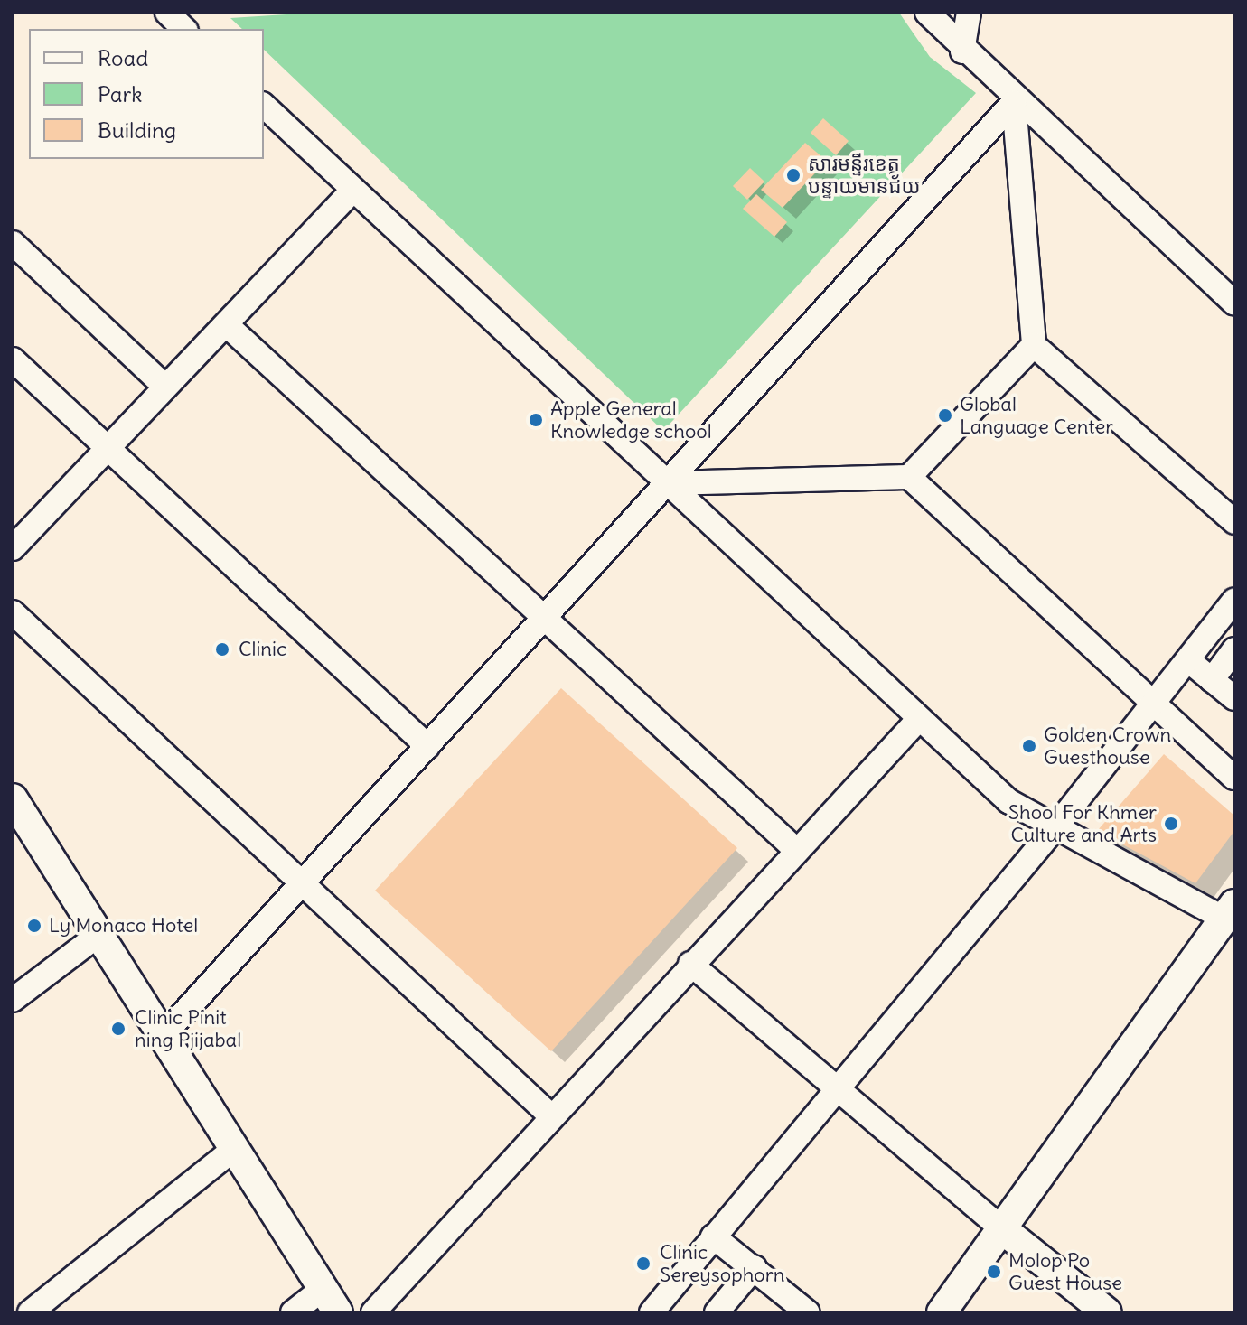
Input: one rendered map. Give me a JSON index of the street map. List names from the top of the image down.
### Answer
{
  "places": [
    "សារមន្ទីរខេត្ត បន្ទាយមានជ័យ",
    "Global Language Center",
    "Apple General Knowledge school",
    "Clinic",
    "Golden Crown Guesthouse",
    "Shool For Khmer Culture and Arts",
    "Ly Monaco Hotel",
    "Clinic Pinit ning Pjijabal",
    "Clinic Sereysophorn",
    "Molop Po Guest House"
  ],
  "legend": ["Road", "Park", "Building"]
}
